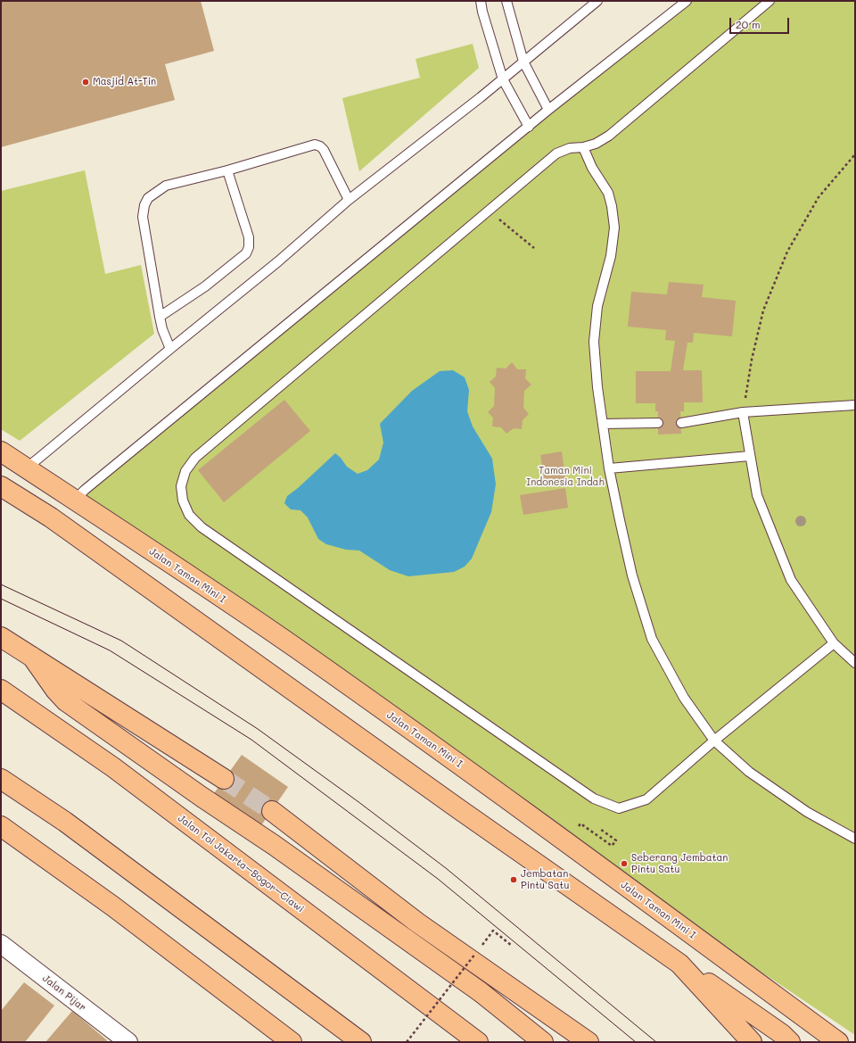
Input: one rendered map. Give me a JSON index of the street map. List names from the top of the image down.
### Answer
{
  "streets": {
    "main road": ["Jalan Taman Mini I", "Jalan Tol Jakarta–Bogor–Ciawi"],
    "street": ["Jalan Pijar"]
  },
  "parks": ["Taman Mini Indonesia Indah"],
  "places": ["Masjid At-Tin", "Seberang Jembatan Pintu Satu", "Jembatan Pintu Satu"],
  "scale_bar": "20 m"
}
